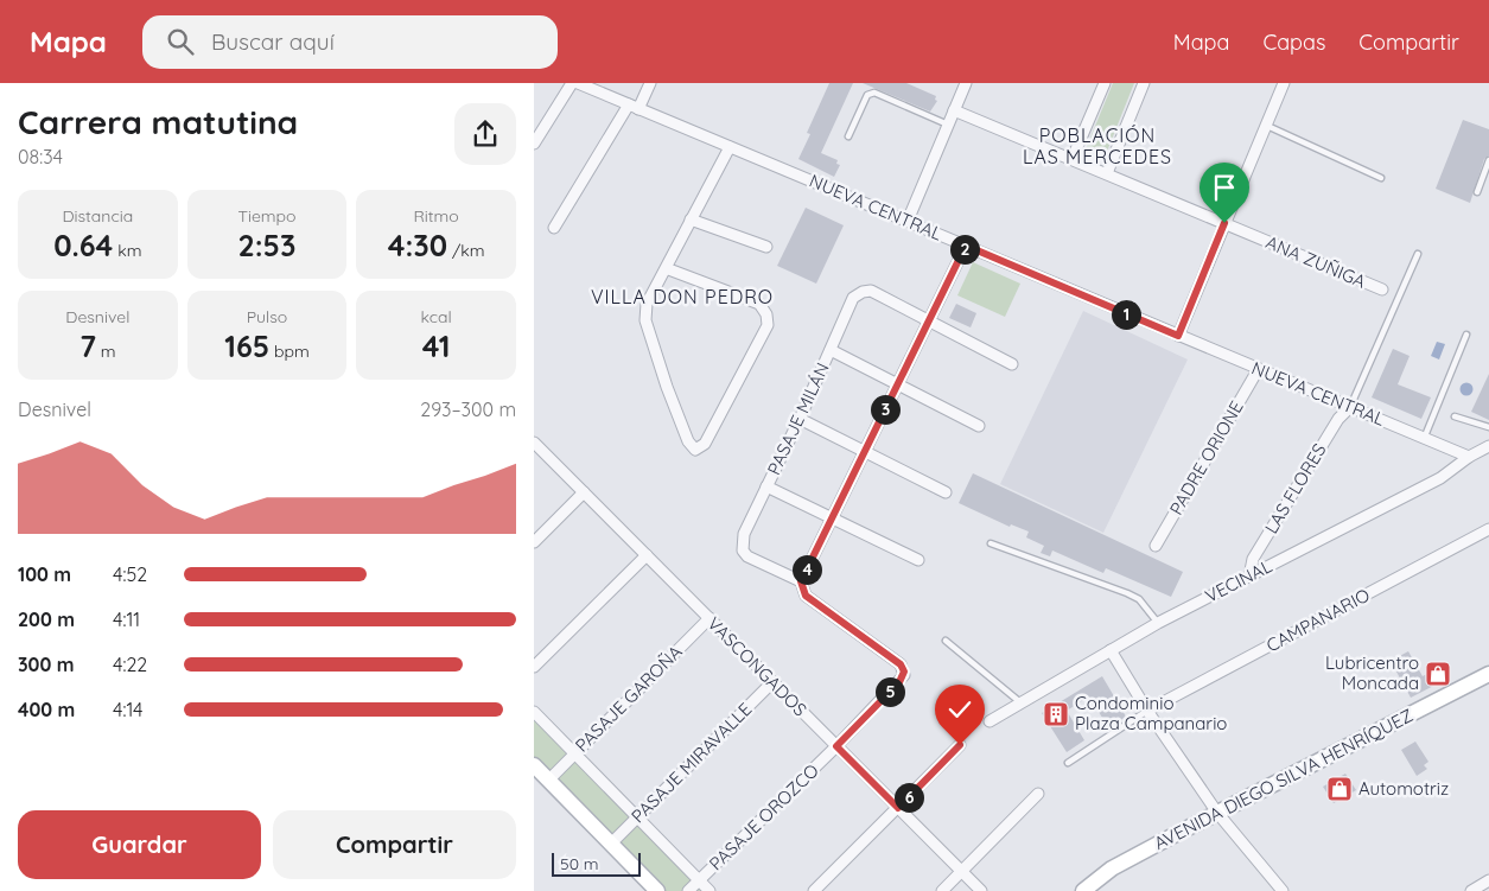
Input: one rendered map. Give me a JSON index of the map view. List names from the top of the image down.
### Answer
{
  "streets": {
    "main road": ["AVENIDA DIEGO SILVA HENRÍQUEZ"],
    "street": [
      "NUEVA CENTRAL",
      "ANA ZUÑIGA",
      "PASAJE MILÁN",
      "PADRE ORIONE",
      "LAS FLORES",
      "VECINAL",
      "CAMPANARIO",
      "VASCONGADOS",
      "PASAJE GAROÑA",
      "PASAJE MIRAVALLE",
      "PASAJE OROZCO"
    ]
  },
  "crossings": [
    ["NUEVA CENTRAL", "PADRE ORIONE"],
    ["NUEVA CENTRAL", "LAS FLORES"],
    ["NUEVA CENTRAL", "VECINAL"],
    ["PASAJE MILÁN", "PASAJE OROZCO"],
    ["LAS FLORES", "VECINAL"],
    ["VASCONGADOS", "PASAJE GAROÑA"],
    ["VASCONGADOS", "PASAJE MIRAVALLE"],
    ["VASCONGADOS", "PASAJE OROZCO"]
  ],
  "districts": ["POBLACIÓN LAS MERCEDES", "VILLA DON PEDRO"],
  "places": {
    "shop": ["Lubricentro Moncada", "Automotriz"],
    "building": ["Condominio Plaza Campanario"]
  },
  "scale_bar": "50 m",
  "page": {
    "header": "Mapa",
    "search": "Buscar aquí",
    "nav": ["Mapa", "Capas", "Compartir"],
    "heading": ["Carrera matutina", "08:34"],
    "stats": [
      ["Distancia", "0.64 km"],
      ["Tiempo", "2:53"],
      ["Ritmo", "4:30 /km"],
      ["Desnivel", "7 m"],
      ["Pulso", "165 bpm"],
      ["kcal", "41"]
    ],
    "pins": [
      "2",
      "1",
      "3",
      "4",
      "5",
      "6"
    ],
    "chart": ["Desnivel", "293–300 m"],
    "list": [
      {
        "name": "100 m",
        "note": "4:52"
      },
      {
        "name": "200 m",
        "note": "4:11"
      },
      {
        "name": "300 m",
        "note": "4:22"
      },
      {
        "name": "400 m",
        "note": "4:14"
      }
    ],
    "buttons": ["Guardar", "Compartir"],
    "scale": "50 m"
  }
}
